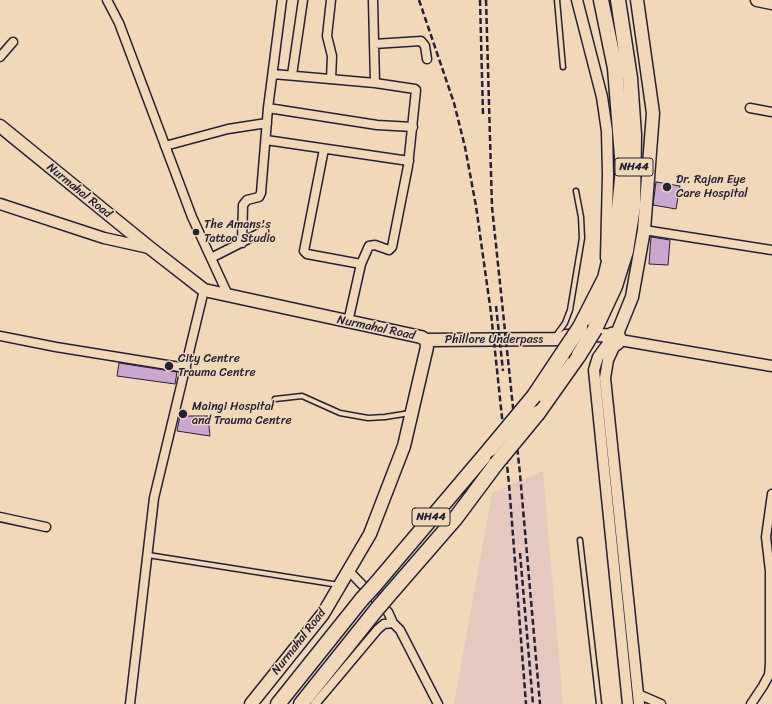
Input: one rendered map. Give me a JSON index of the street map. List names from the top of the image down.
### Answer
{
  "streets": {
    "highway": ["NH44"],
    "main road": ["Nurmahal Road", "Phillore Underpass"]
  },
  "crossings": [
    ["Nurmahal Road", "Phillore Underpass"]
  ],
  "places": [
    "Dr. Rajan Eye Care Hospital",
    "The Amans's Tattoo Studio",
    "City Centre Trauma Centre",
    "Maingi Hospital and Trauma Centre"
  ]
}
